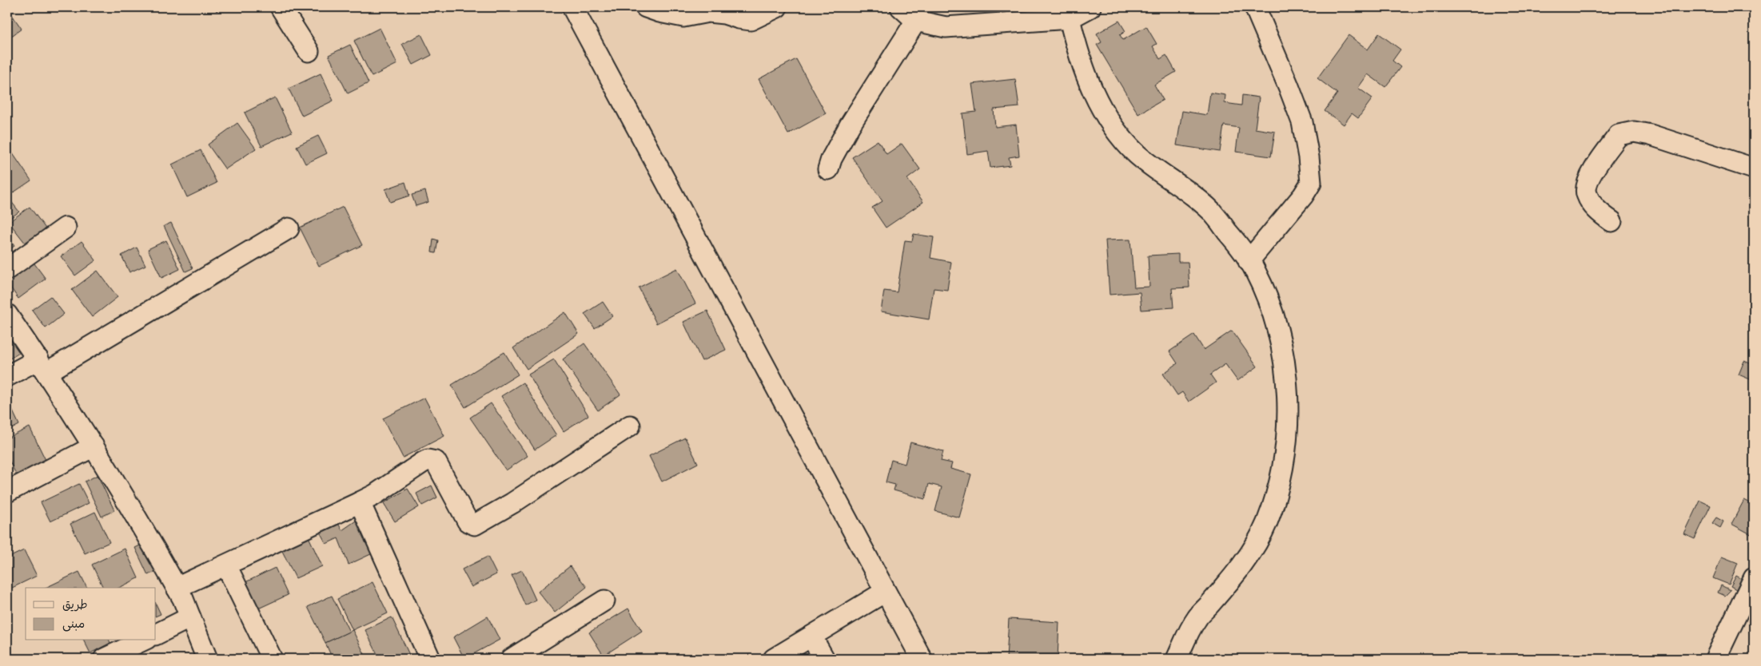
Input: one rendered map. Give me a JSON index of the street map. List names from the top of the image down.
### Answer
{
  "legend": ["طريق", "مبنى"]
}
